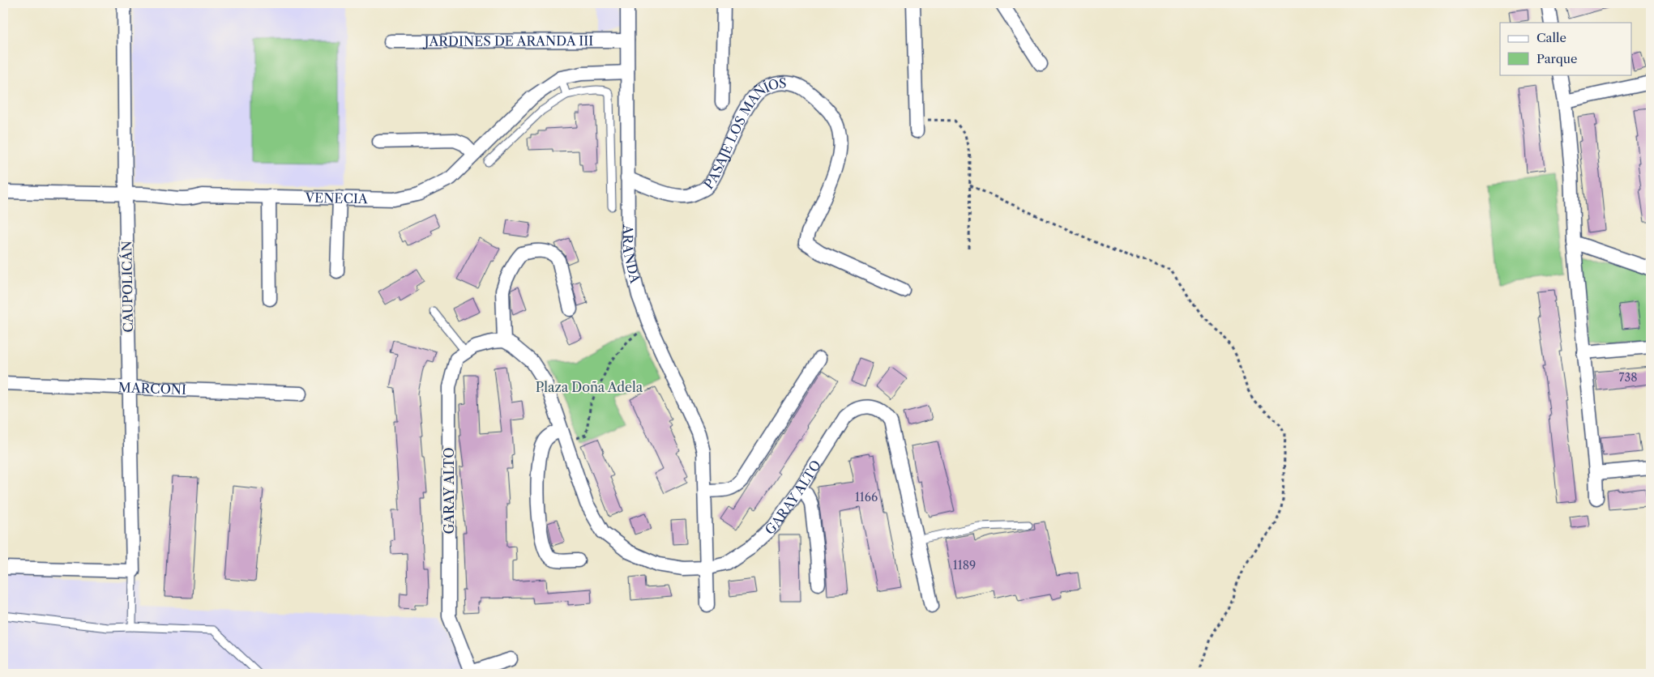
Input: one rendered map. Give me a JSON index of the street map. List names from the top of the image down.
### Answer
{
  "streets": {
    "street": [
      "JARDINES DE ARANDA III",
      "PASAJE LOS MAÑÍOS",
      "VENECIA",
      "ARANDA",
      "CAUPOLICÁN",
      "MARCONI",
      "GARAY ALTO"
    ]
  },
  "crossings": [
    ["JARDINES DE ARANDA III", "ARANDA"],
    ["PASAJE LOS MAÑÍOS", "ARANDA"],
    ["VENECIA", "ARANDA"],
    ["VENECIA", "CAUPOLICÁN"],
    ["ARANDA", "GARAY ALTO"],
    ["CAUPOLICÁN", "MARCONI"]
  ],
  "parks": ["Plaza Doña Adela"],
  "house_numbers": ["738", "1166", "1189"],
  "legend": ["Calle", "Parque"]
}
